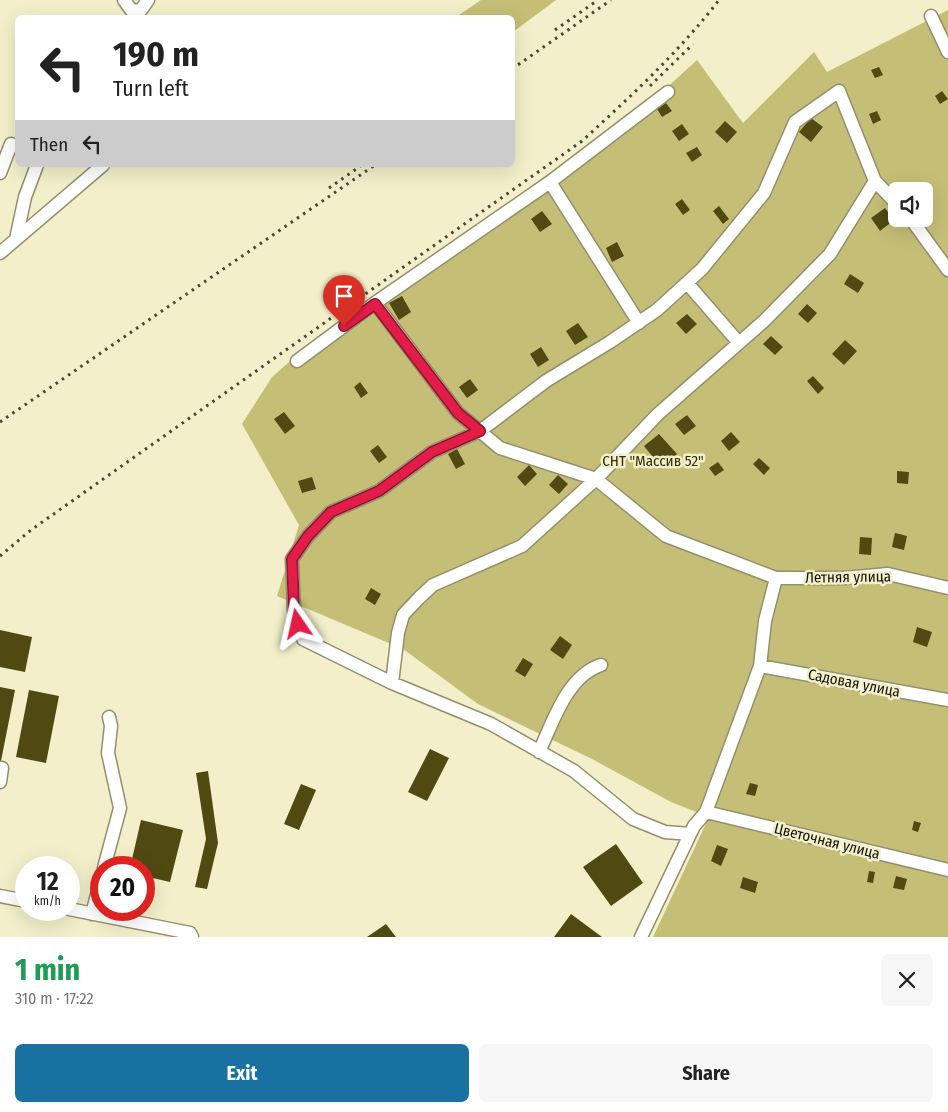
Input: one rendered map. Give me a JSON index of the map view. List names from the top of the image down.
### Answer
{
  "streets": {
    "street": ["Летняя улица", "Садовая улица", "Цветочная улица"]
  },
  "parks": ["СНТ \"Массив 52\""],
  "page": {
    "turn": ["190 m", "Turn left"],
    "then": "Then",
    "speed": "12 km/h",
    "limit": "20",
    "heading": ["1 min", "310 m · 17:22"],
    "buttons": ["Exit", "Share"]
  }
}
